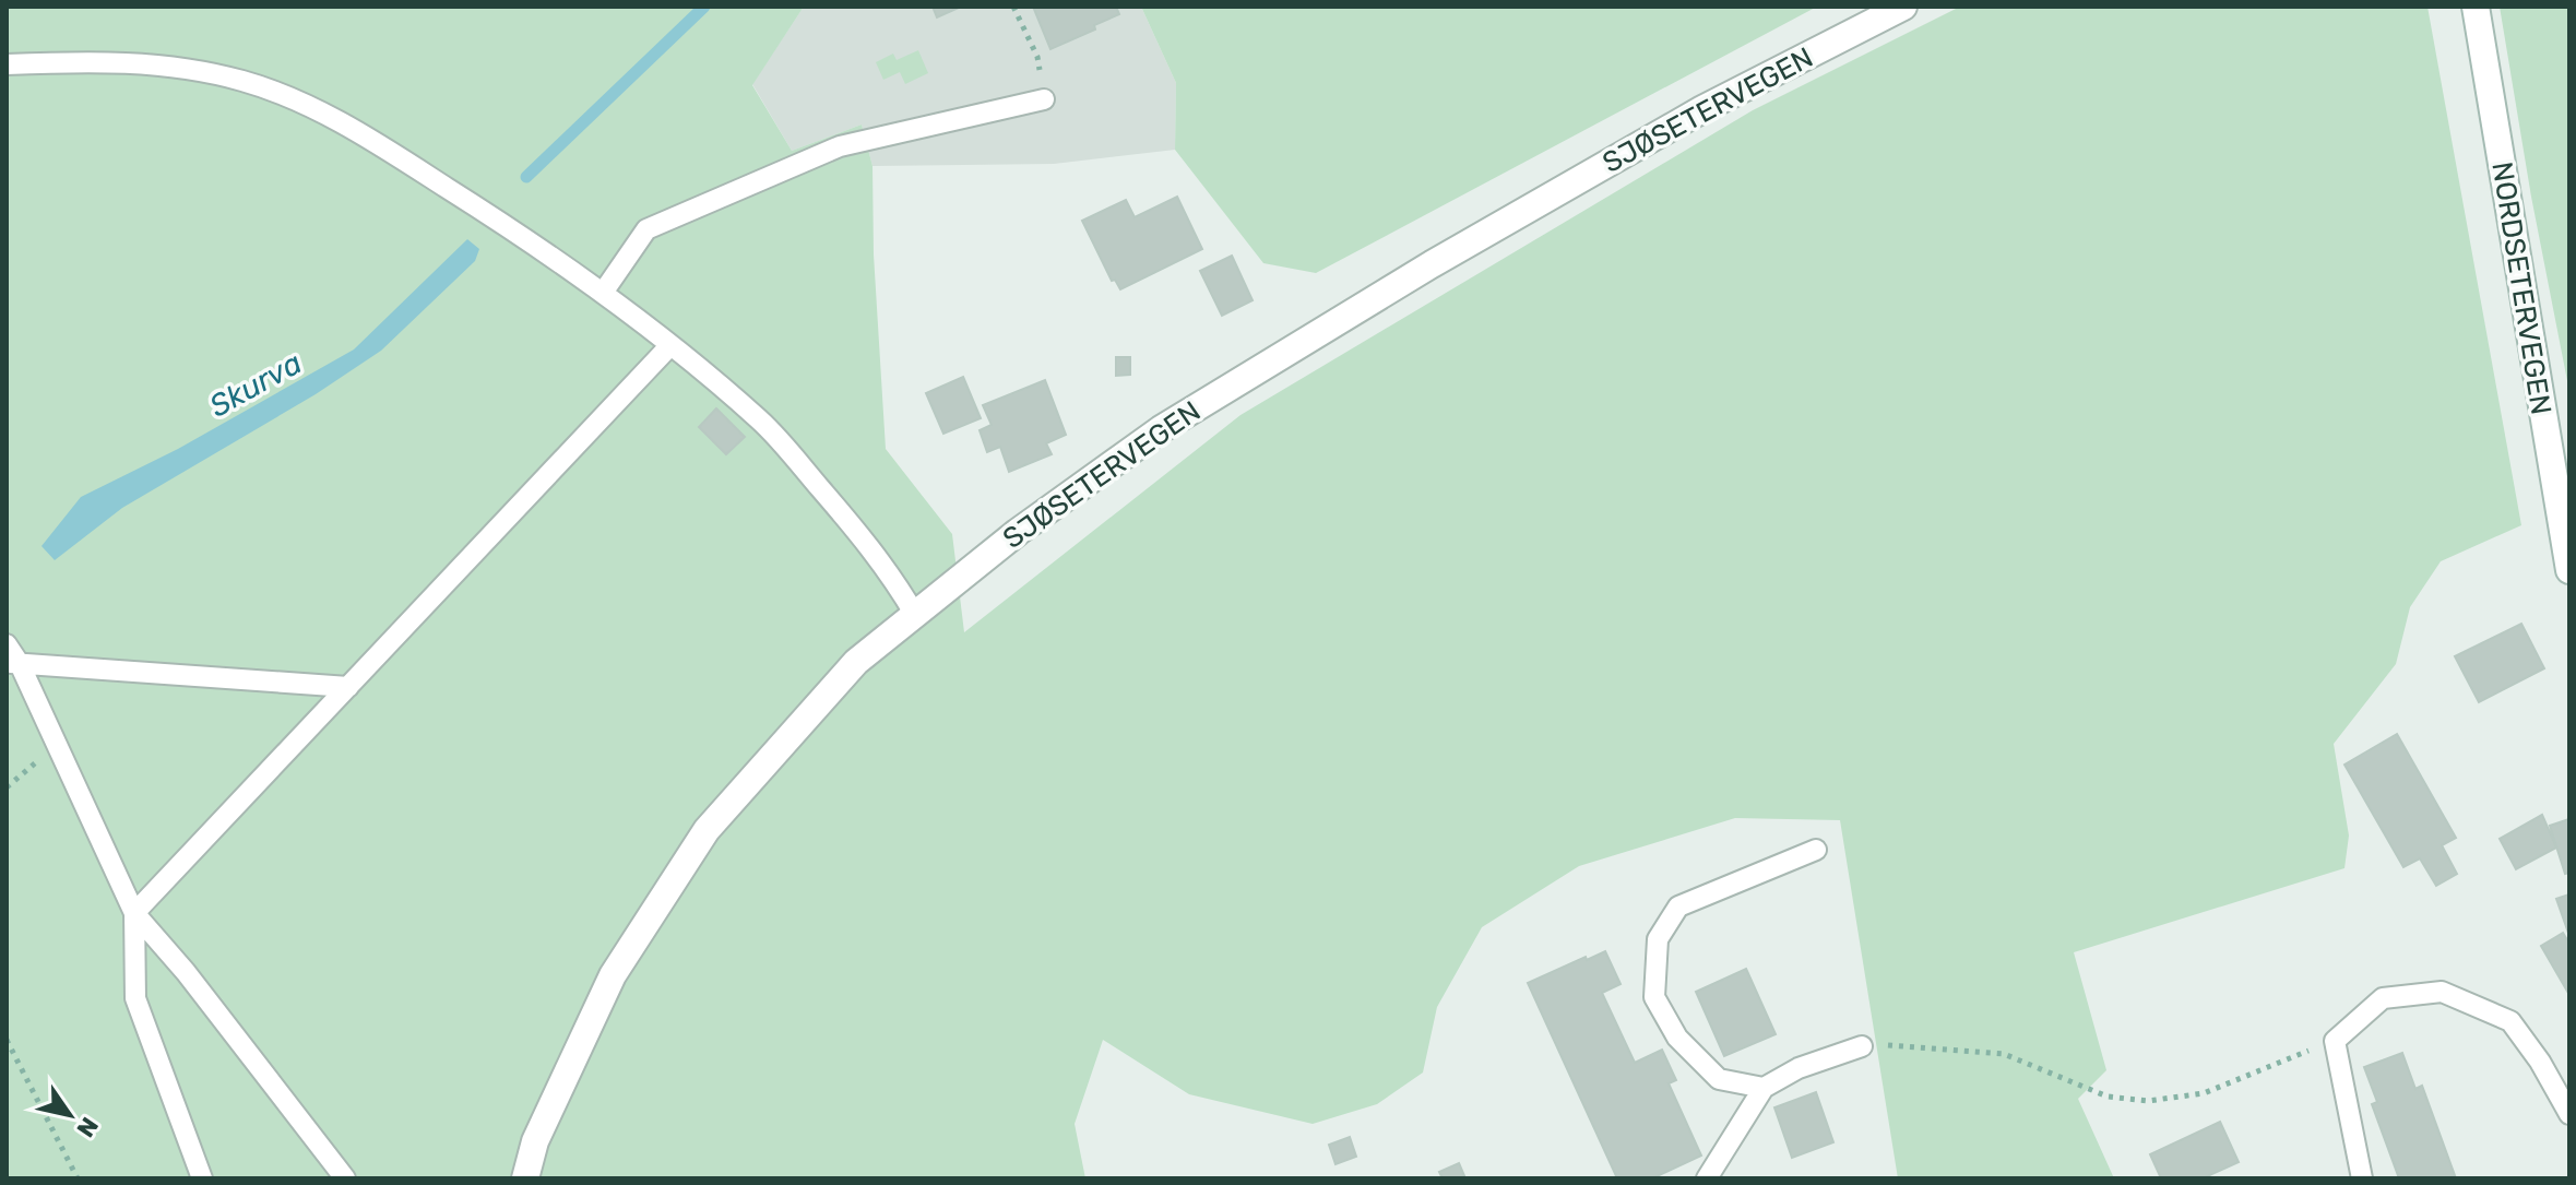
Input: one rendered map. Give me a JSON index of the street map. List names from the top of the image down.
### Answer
{
  "streets": {
    "street": ["SJØSETERVEGEN", "NORDSETERVEGEN"]
  },
  "water": ["Skurva"],
  "north": "bottom right"
}
